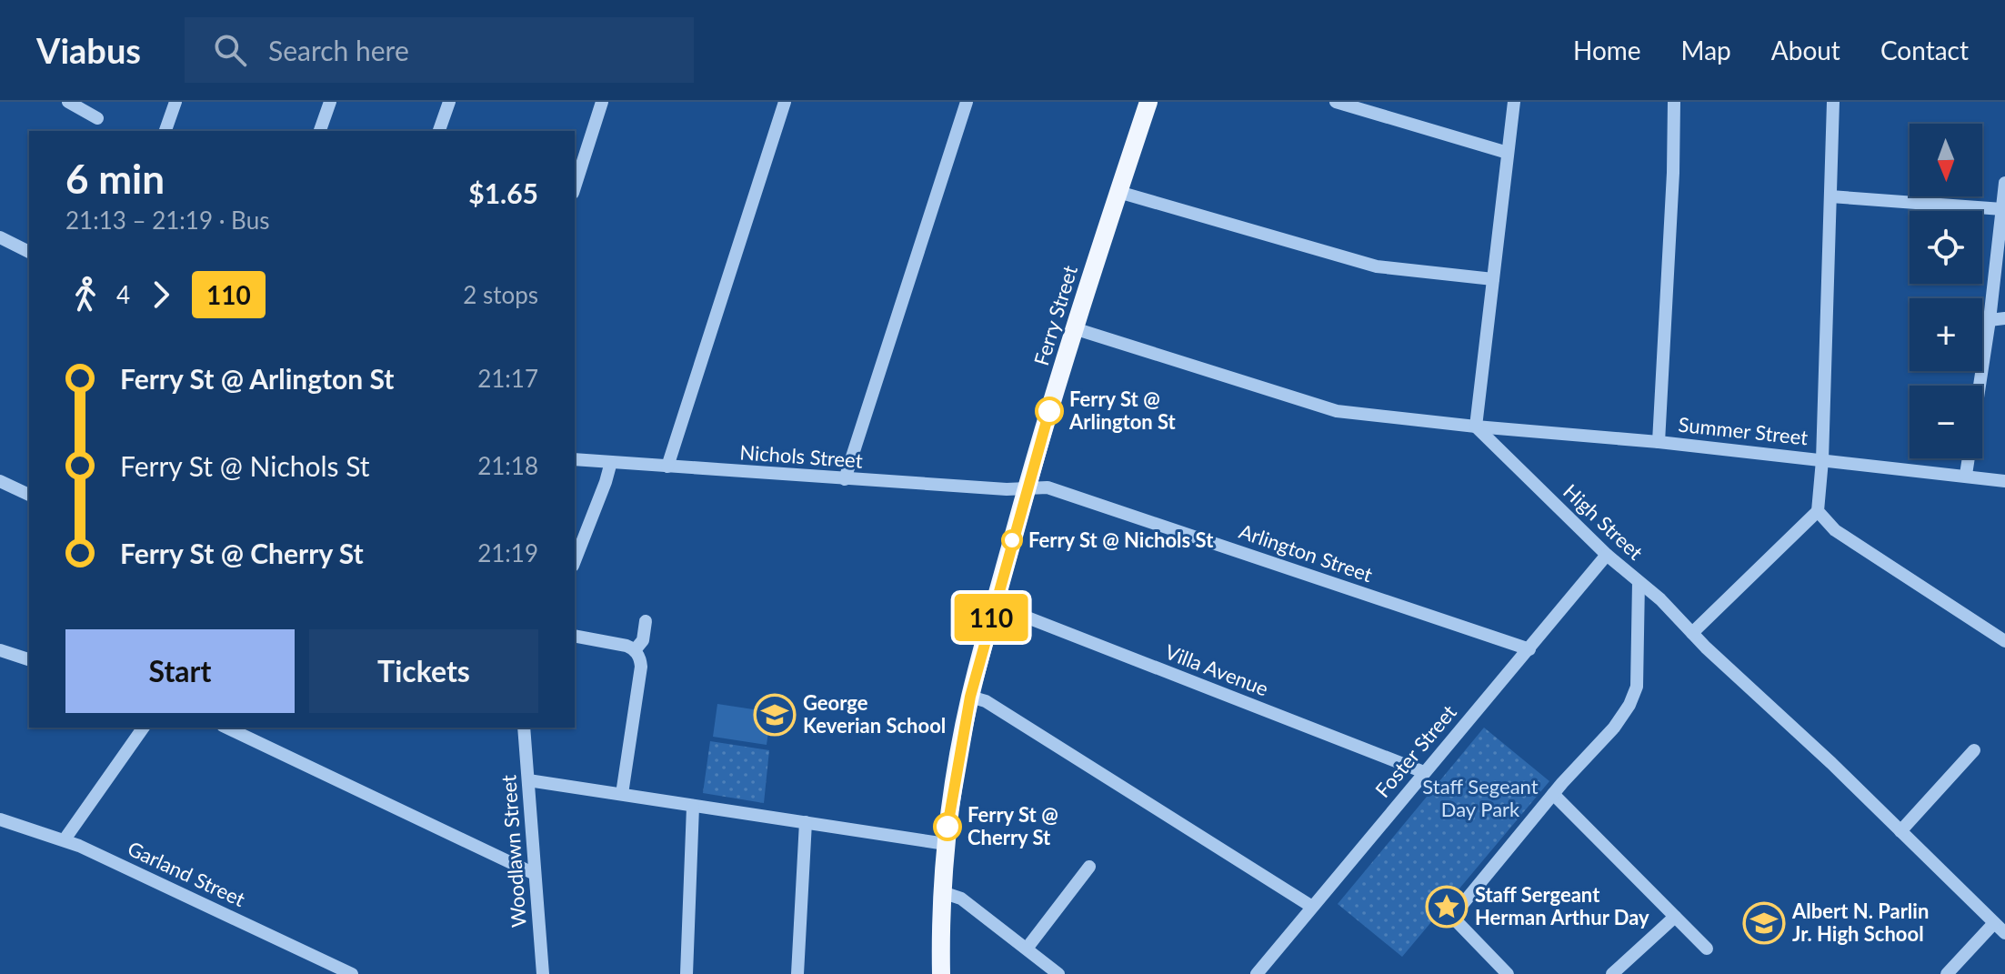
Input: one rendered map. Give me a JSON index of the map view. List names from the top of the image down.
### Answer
{
  "streets": {
    "main road": ["Ferry Street"],
    "street": [
      "Summer Street",
      "Nichols Street",
      "High Street",
      "Arlington Street",
      "Villa Avenue",
      "Foster Street",
      "Woodlawn Street",
      "Garland Street"
    ]
  },
  "crossings": [
    ["Ferry Street", "Nichols Street"],
    ["Ferry Street", "Arlington Street"],
    ["Ferry Street", "Villa Avenue"],
    ["Summer Street", "High Street"],
    ["Nichols Street", "Arlington Street"],
    ["High Street", "Foster Street"],
    ["Arlington Street", "Foster Street"],
    ["Villa Avenue", "Foster Street"]
  ],
  "parks": ["Staff Segeant Day Park"],
  "places": {
    "other": ["Ferry St @ Arlington St", "Ferry St @ Nichols St", "Ferry St @ Cherry St"],
    "school or university": ["George Keverian School", "Albert N. Parlin Jr. High School"],
    "place": ["Staff Sergeant Herman Arthur Day"]
  },
  "lines": ["bus line 110"],
  "north": "bottom",
  "page": {
    "header": "Viabus",
    "search": "Search here",
    "nav": [
      "Home",
      "Map",
      "About",
      "Contact"
    ],
    "on_map": "110",
    "map_buttons": ["+", "−"],
    "heading": ["6 min", "21:13 – 21:19 · Bus", "$1.65"],
    "legs": ["4", "110", "2 stops"],
    "list": [
      {
        "name": "Ferry St @ Arlington St",
        "value": "21:17"
      },
      {
        "name": "Ferry St @ Nichols St",
        "value": "21:18"
      },
      {
        "name": "Ferry St @ Cherry St",
        "value": "21:19"
      }
    ],
    "buttons": ["Start", "Tickets"]
  }
}
